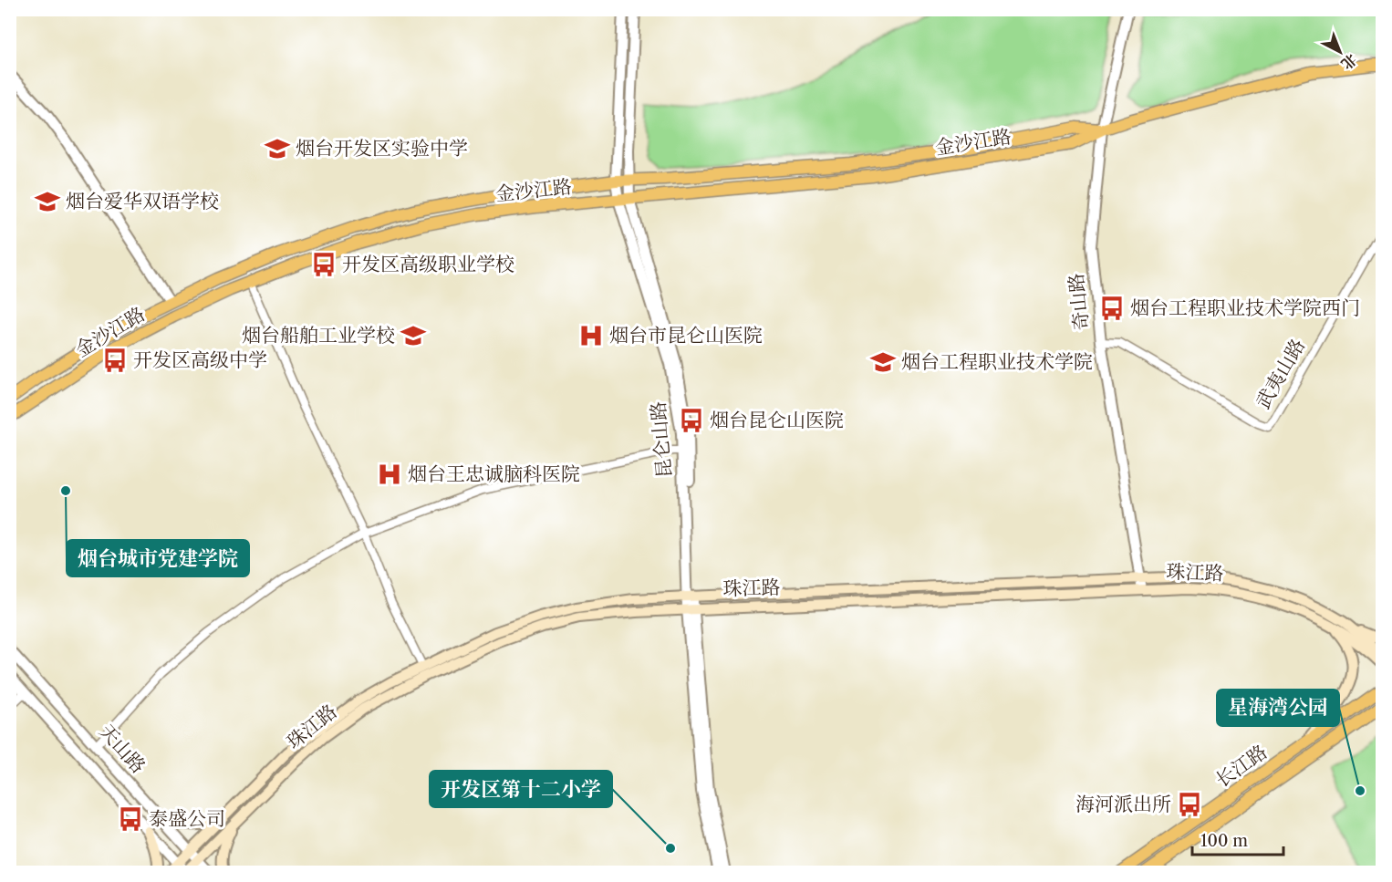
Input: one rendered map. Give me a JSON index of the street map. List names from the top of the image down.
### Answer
{
  "streets": {
    "main road": ["金沙江路", "珠江路", "长江路"],
    "street": [
      "奇山路",
      "武夷山路",
      "昆仑山路",
      "天山路"
    ]
  },
  "crossings": [
    ["金沙江路", "奇山路"],
    ["金沙江路", "昆仑山路"],
    ["奇山路", "武夷山路"],
    ["奇山路", "珠江路"],
    ["昆仑山路", "珠江路"],
    ["珠江路", "天山路"]
  ],
  "places": {
    "school or university": [
      "烟台开发区实验中学",
      "烟台爱华双语学校",
      "烟台船舶工业学校",
      "烟台工程职业技术学院"
    ],
    "bus stop": [
      "开发区高级职业学校",
      "烟台工程职业技术学院西门",
      "开发区高级中学",
      "烟台昆仑山医院",
      "海河派出所",
      "泰盛公司"
    ],
    "hospital": ["烟台市昆仑山医院", "烟台王忠诚脑科医院"],
    "other": ["烟台城市党建学院", "星海湾公园", "开发区第十二小学"]
  },
  "scale_bar": "100 m",
  "north": "bottom right"
}
